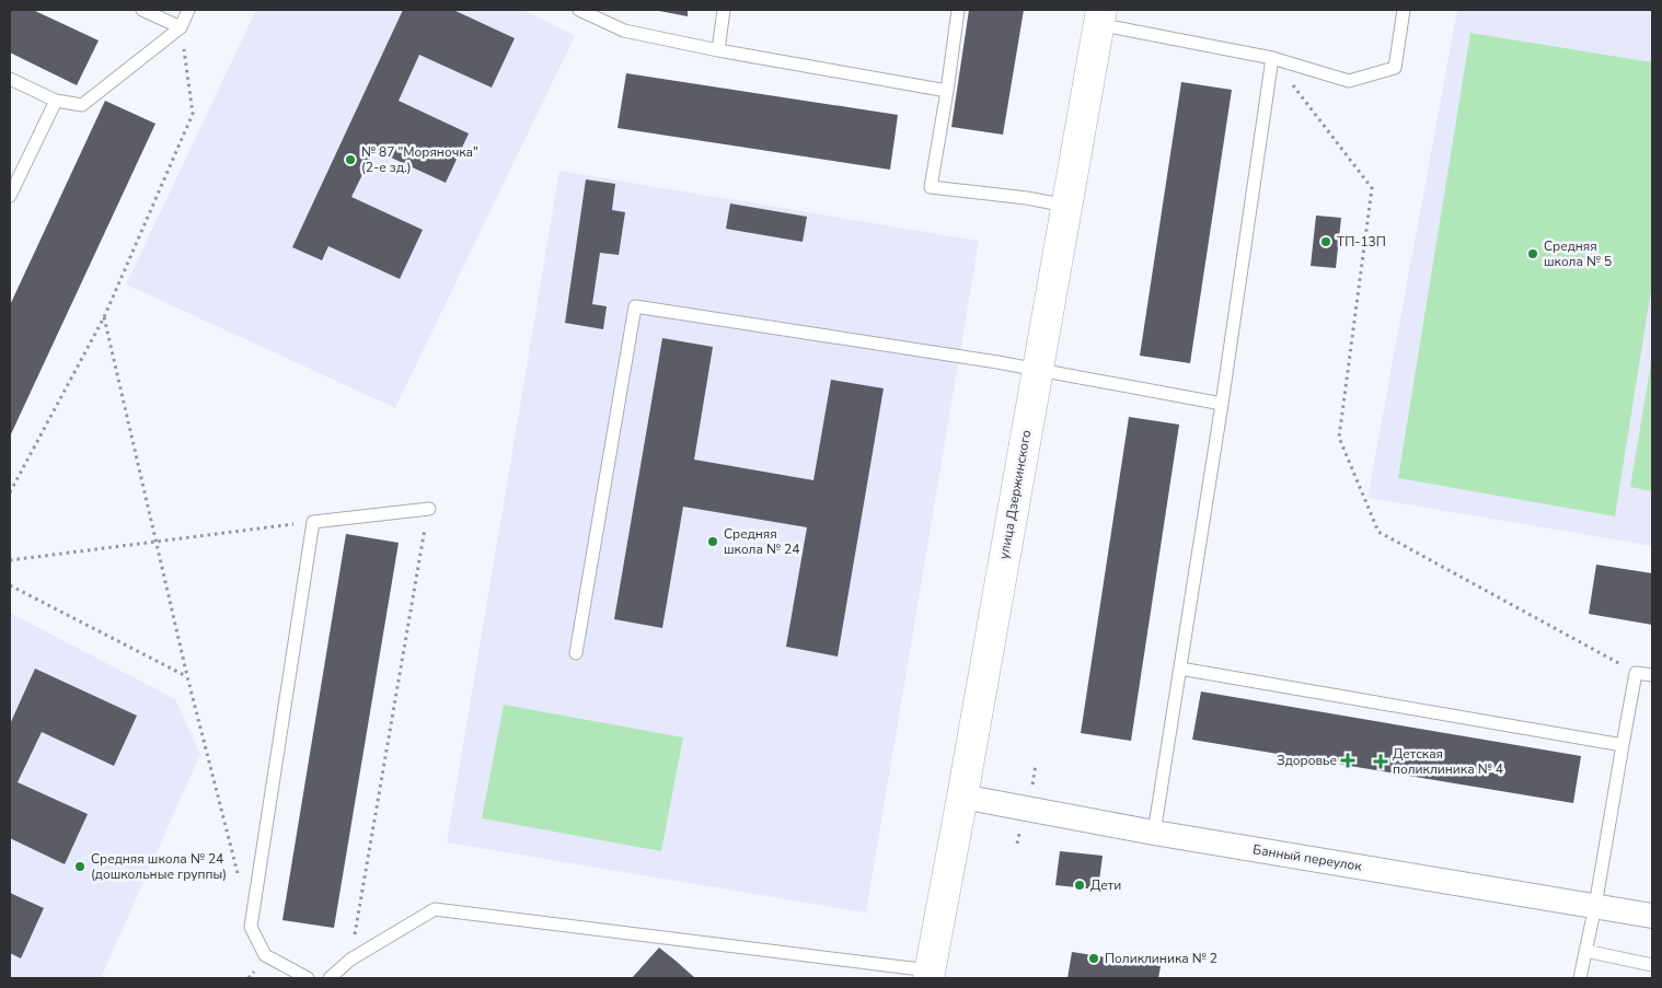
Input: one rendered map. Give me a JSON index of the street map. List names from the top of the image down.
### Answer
{
  "streets": {
    "street": ["улица Дзержинского", "Банный переулок"]
  },
  "crossings": [
    ["улица Дзержинского", "Банный переулок"]
  ],
  "places": {
    "other": [
      "№ 87 \"Моряночка\" (2-е зд.)",
      "ТП-13П",
      "Средняя школа № 5",
      "Средняя школа № 24",
      "Средняя школа № 24 (дошкольные группы)",
      "Дети",
      "Поликлиника № 2"
    ],
    "health": ["Здоровье", "Детская поликлиника № 4"]
  }
}
